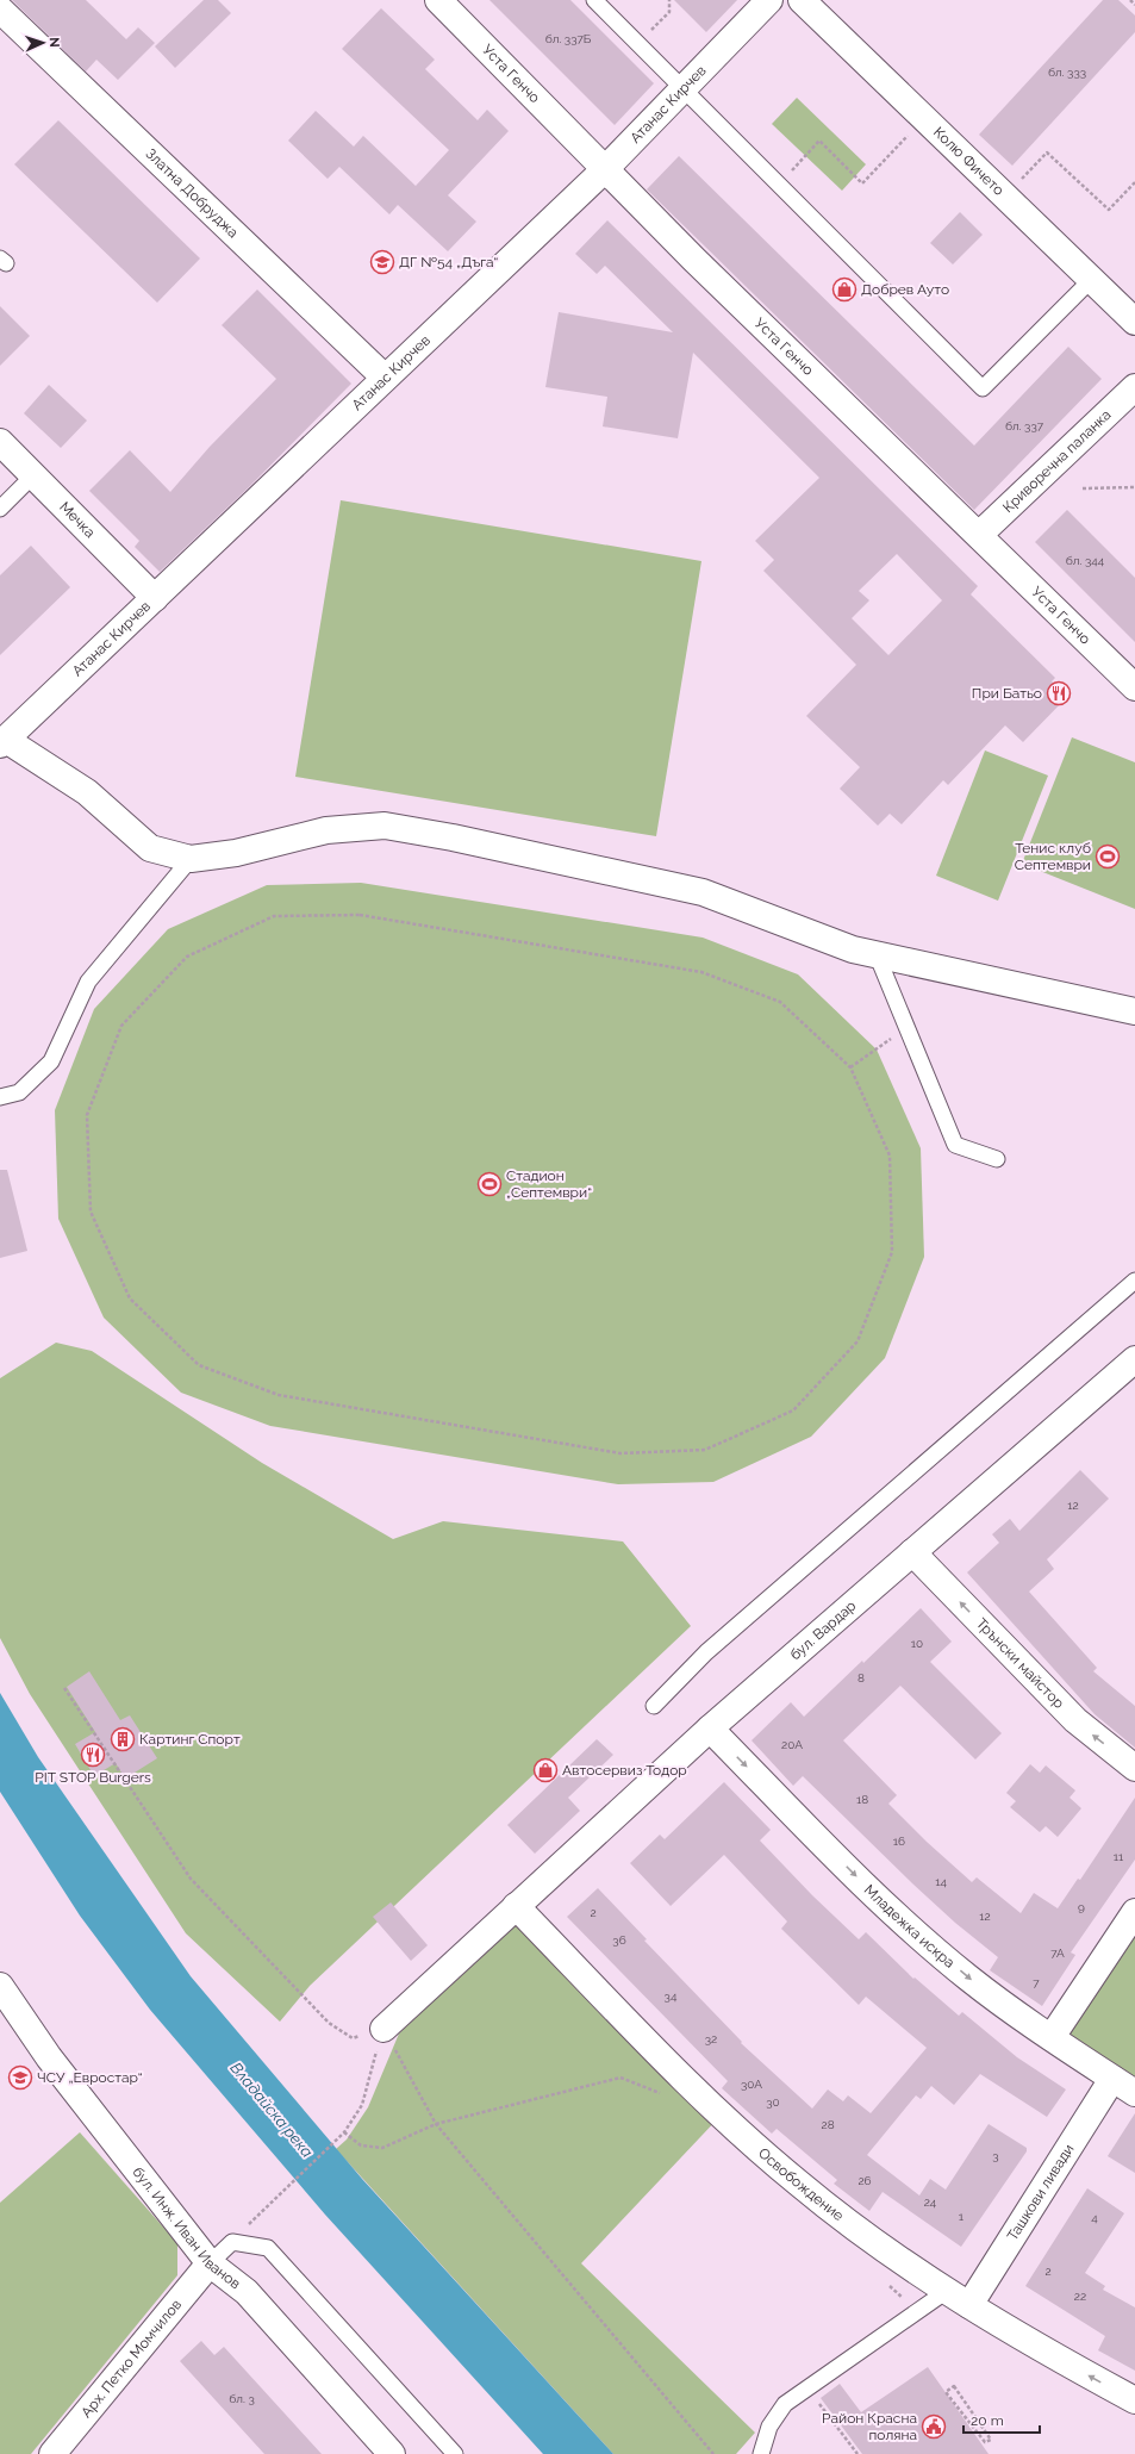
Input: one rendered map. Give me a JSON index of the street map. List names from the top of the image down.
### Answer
{
  "streets": {
    "street": [
      "Уста Генчо",
      "Атанас Кирчев",
      "Колю Фичето",
      "Златна Добруджа",
      "Криворечна паланка",
      "Мечка",
      "бул. Вардар",
      "Трънски майстор",
      "Младежка искра",
      "Освобождение",
      "Ташкови ливади",
      "бул. Инж. Иван Иванов",
      "Арх. Петко Момчилов"
    ]
  },
  "crossings": [
    ["Уста Генчо", "Атанас Кирчев"],
    ["Уста Генчо", "Криворечна паланка"],
    ["Атанас Кирчев", "Златна Добруджа"],
    ["Атанас Кирчев", "Мечка"],
    ["бул. Вардар", "Трънски майстор"],
    ["бул. Вардар", "Младежка искра"],
    ["бул. Вардар", "Освобождение"],
    ["Младежка искра", "Ташкови ливади"],
    ["Освобождение", "Ташкови ливади"],
    ["бул. Инж. Иван Иванов", "Арх. Петко Момчилов"]
  ],
  "one_way": ["Трънски майстор", "Младежка искра"],
  "water": ["Владайска река"],
  "places": {
    "school or university": ["ДГ №54 „Дъга“", "ЧСУ „Евростар“"],
    "shop": ["Добрев Ауто", "Автосервиз Тодор"],
    "restaurant": ["При Батьо", "PIT STOP Burgers"],
    "sports": ["Тенис клуб Септември", "Стадион „Септември“"],
    "building": ["Картинг Спорт"],
    "public building": ["Район Красна поляна"]
  },
  "house_numbers": [
    "бл. 337Б",
    "бл. 333",
    "бл. 337",
    "бл. 344",
    "12",
    "10",
    "8",
    "20А",
    "18",
    "16",
    "11",
    "14",
    "9",
    "2",
    "12",
    "36",
    "7А",
    "7",
    "34",
    "32",
    "30А",
    "30",
    "28",
    "3",
    "26",
    "24",
    "1",
    "4",
    "2",
    "22",
    "бл. 3"
  ],
  "scale_bar": "20 m",
  "north": "right"
}
